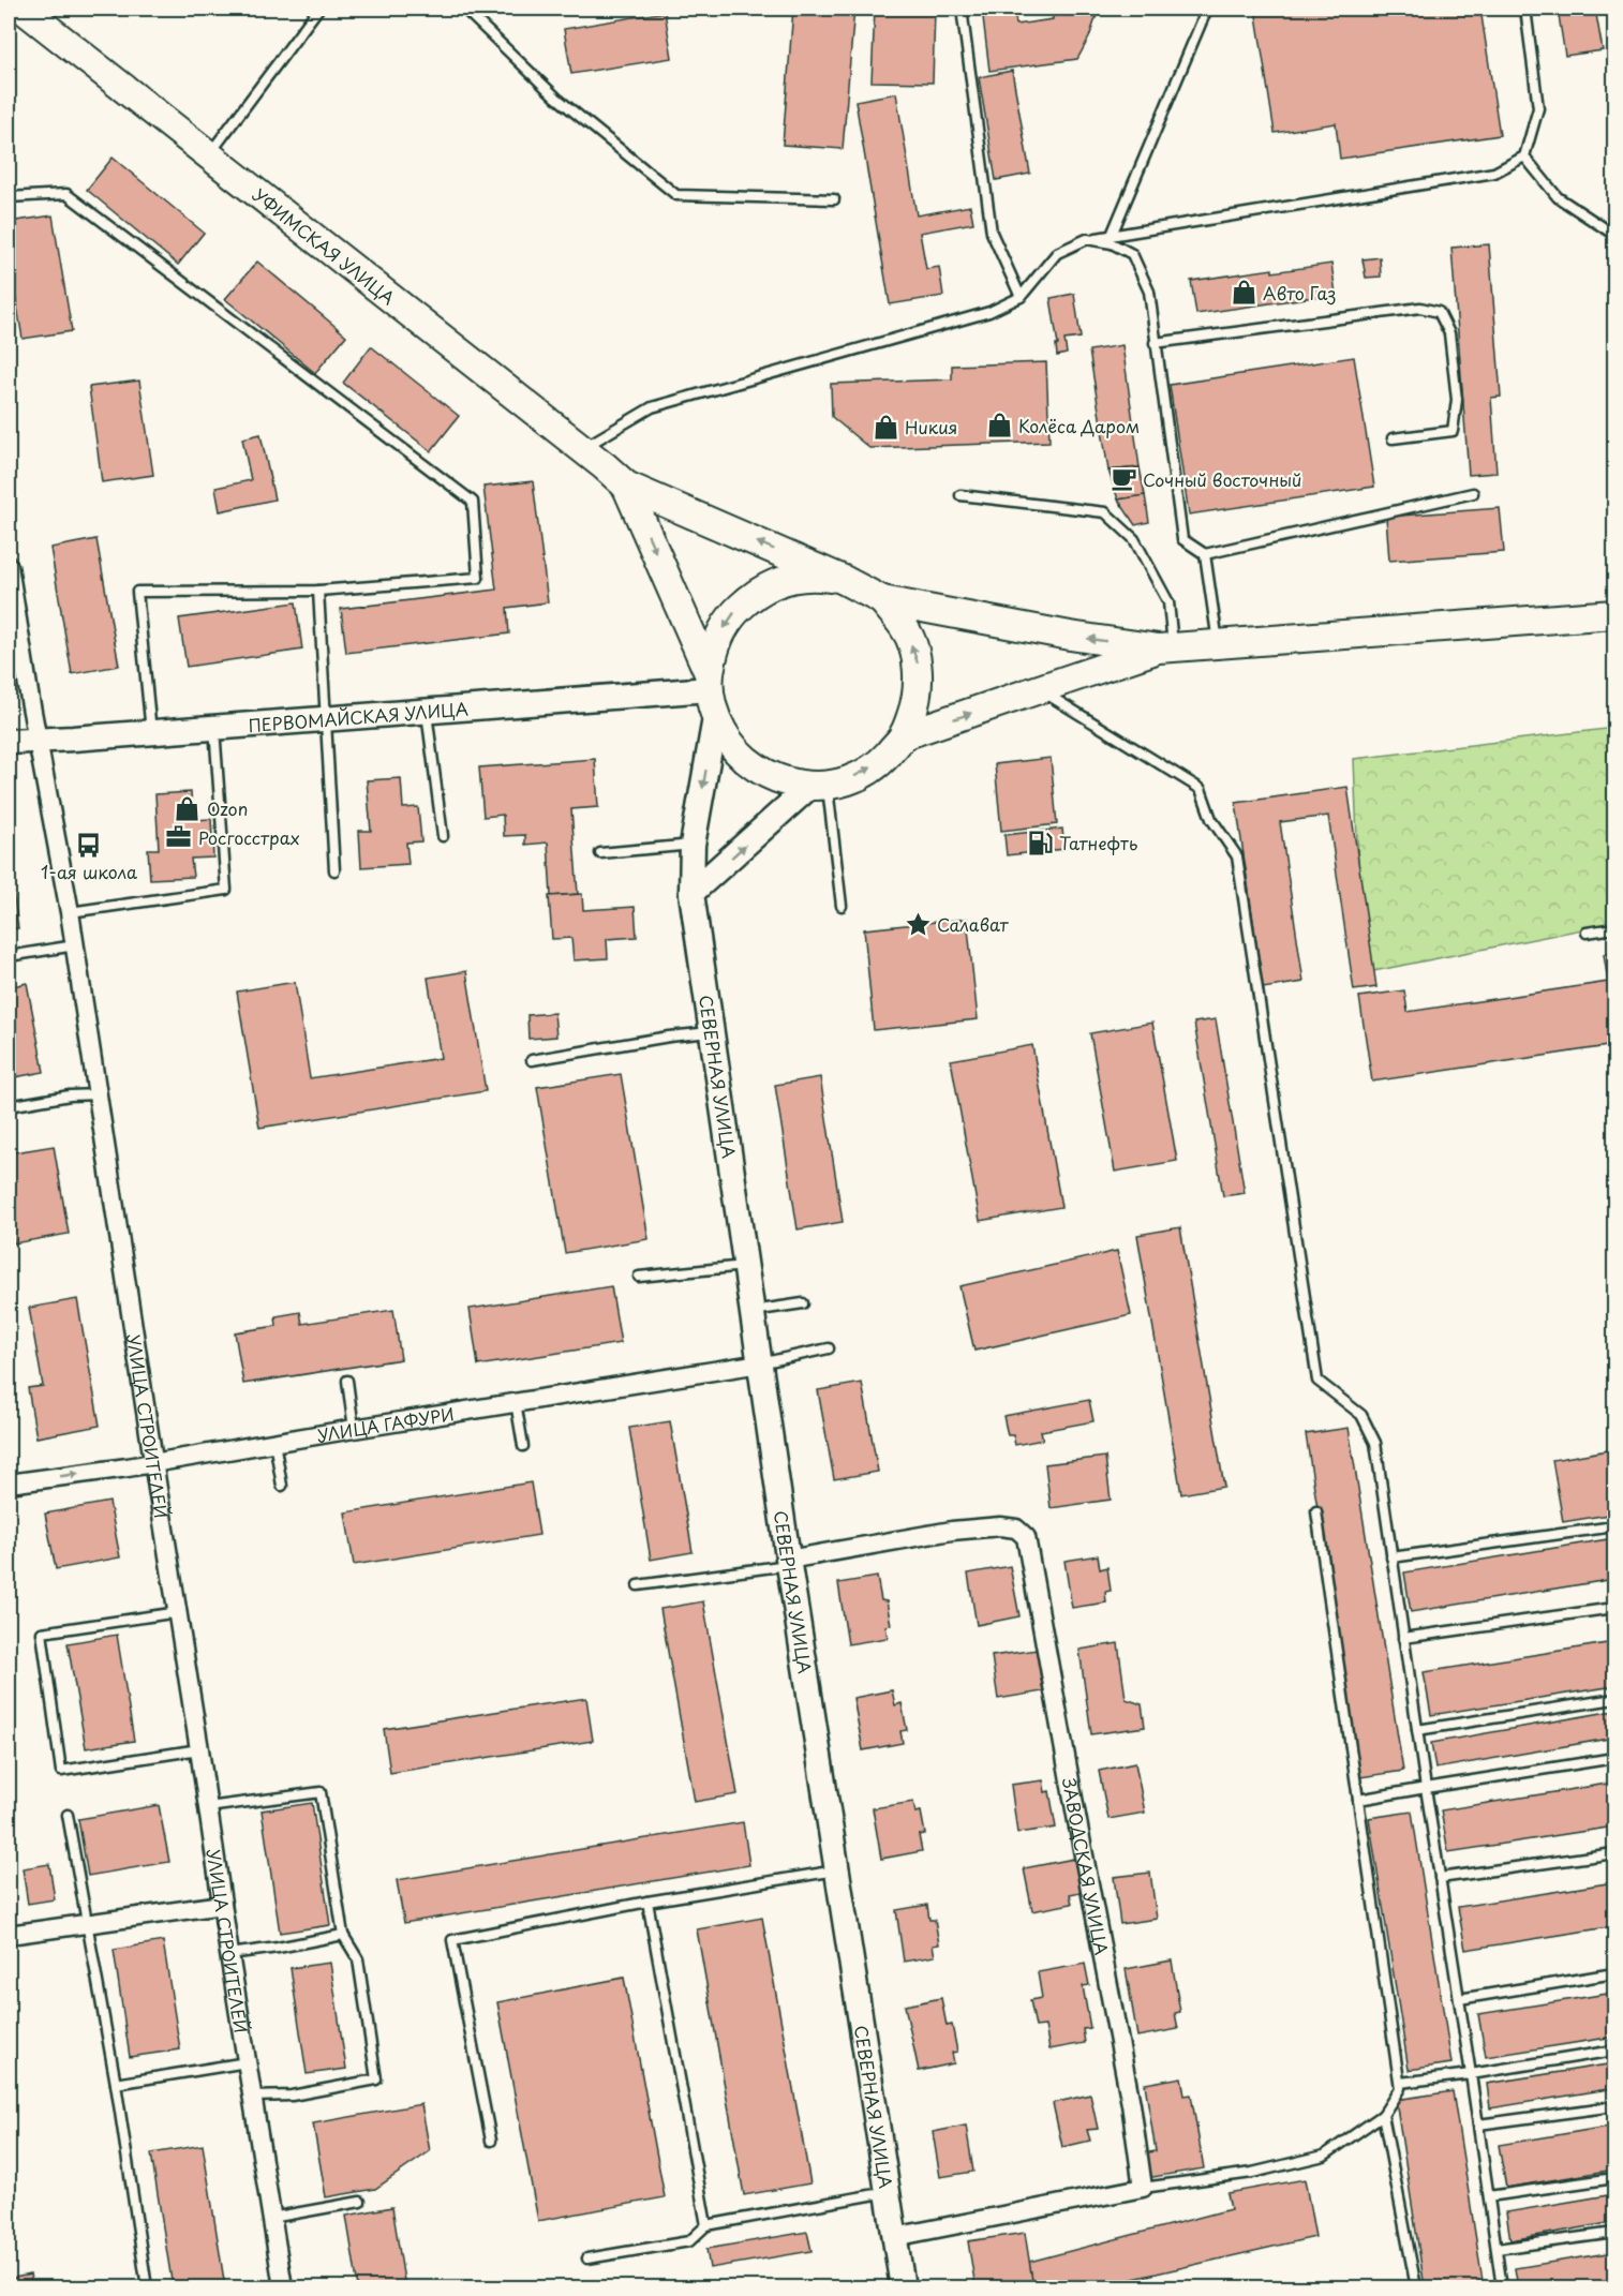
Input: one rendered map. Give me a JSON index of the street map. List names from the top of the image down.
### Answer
{
  "streets": {
    "main road": ["УФИМСКАЯ УЛИЦА"],
    "street": [
      "ПЕРВОМАЙСКАЯ УЛИЦА",
      "СЕВЕРНАЯ УЛИЦА",
      "УЛИЦА ГАФУРИ",
      "УЛИЦА СТРОИТЕЛЕЙ",
      "ЗАВОДСКАЯ УЛИЦА"
    ]
  },
  "crossings": [
    ["ПЕРВОМАЙСКАЯ УЛИЦА", "СЕВЕРНАЯ УЛИЦА"],
    ["ПЕРВОМАЙСКАЯ УЛИЦА", "УЛИЦА СТРОИТЕЛЕЙ"],
    ["СЕВЕРНАЯ УЛИЦА", "УЛИЦА ГАФУРИ"],
    ["СЕВЕРНАЯ УЛИЦА", "ЗАВОДСКАЯ УЛИЦА"],
    ["УЛИЦА ГАФУРИ", "УЛИЦА СТРОИТЕЛЕЙ"]
  ],
  "places": {
    "shop": [
      "Авто Газ",
      "Колёса Даром",
      "Никия",
      "Ozon"
    ],
    "cafe": ["Сочный восточный"],
    "office": ["Росгосстрах"],
    "fuel station": ["Татнефть"],
    "bus stop": ["1-ая школа"],
    "place": ["Салават"]
  }
}
